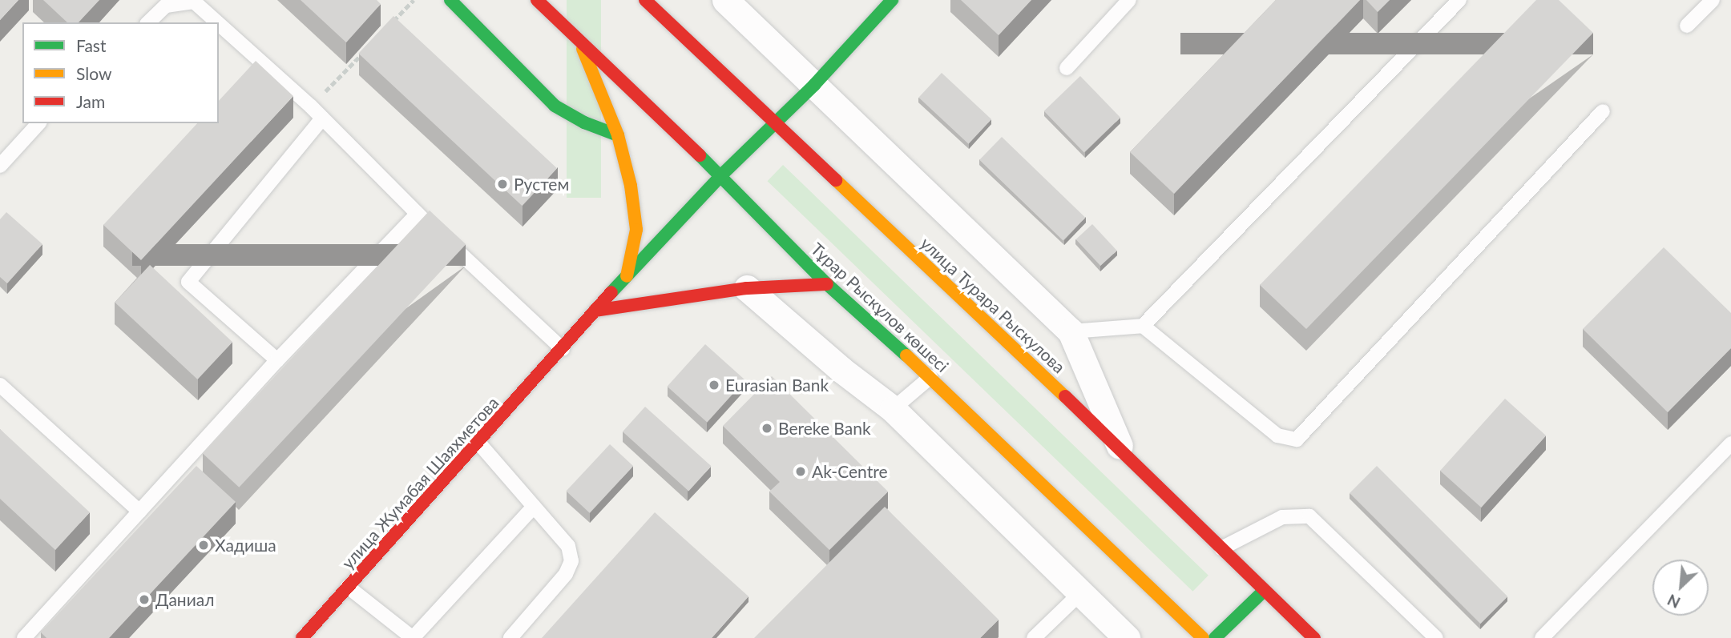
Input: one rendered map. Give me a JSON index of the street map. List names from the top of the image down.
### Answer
{
  "streets": {
    "main road": ["улица Турара Рыскулова", "Тұрар Рыскұлов көшесі", "улица Жумабая Шаяхметова"]
  },
  "crossings": [
    ["Тұрар Рыскұлов көшесі", "улица Жумабая Шаяхметова"]
  ],
  "places": [
    "Рустем",
    "Eurasian Bank",
    "Bereke Bank",
    "Ak-Centre",
    "Хадиша",
    "Даниал"
  ],
  "legend": ["Fast", "Slow", "Jam"],
  "north": "bottom left"
}
